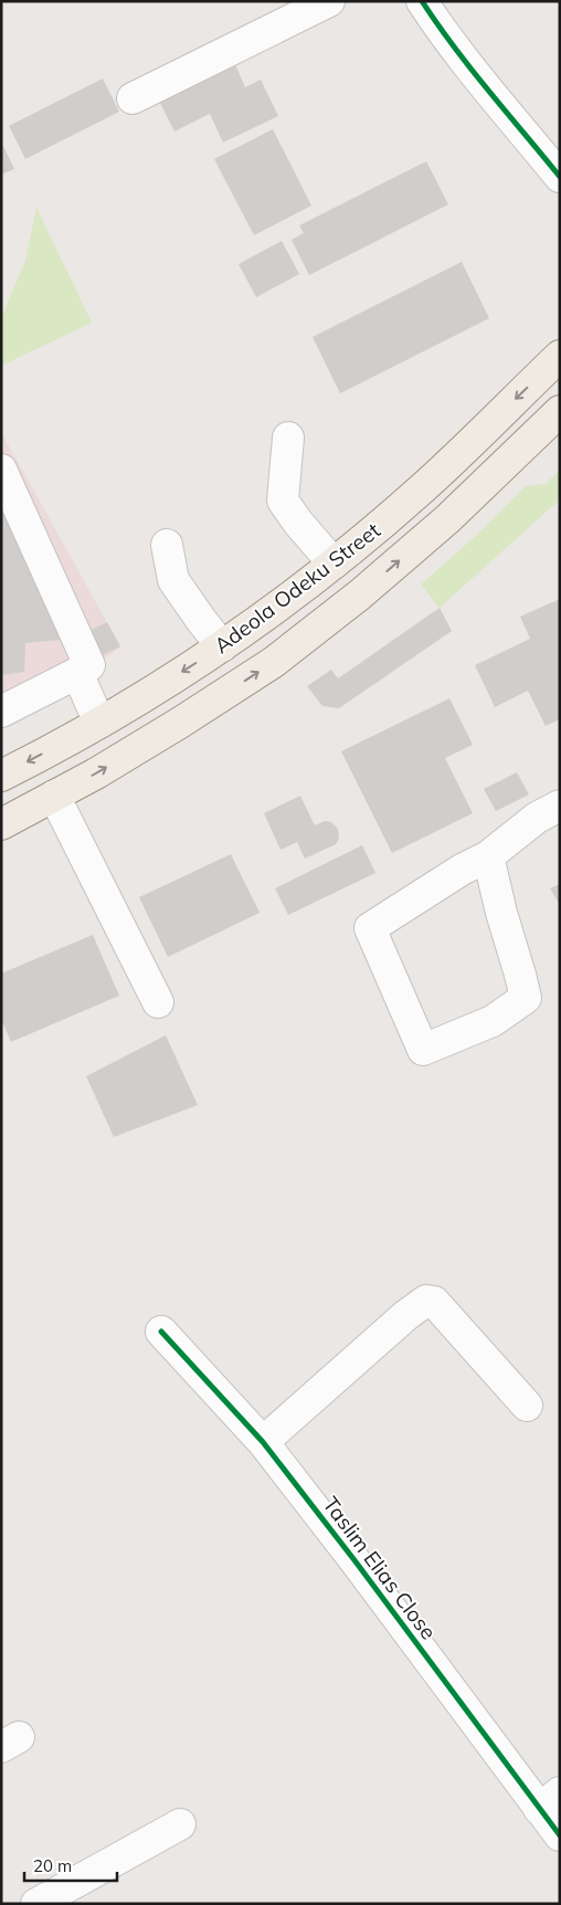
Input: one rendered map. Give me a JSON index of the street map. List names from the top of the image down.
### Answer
{
  "streets": {
    "main road": ["Adeola Odeku Street"],
    "street": ["Taslim Elias Close"]
  },
  "scale_bar": "20 m"
}
